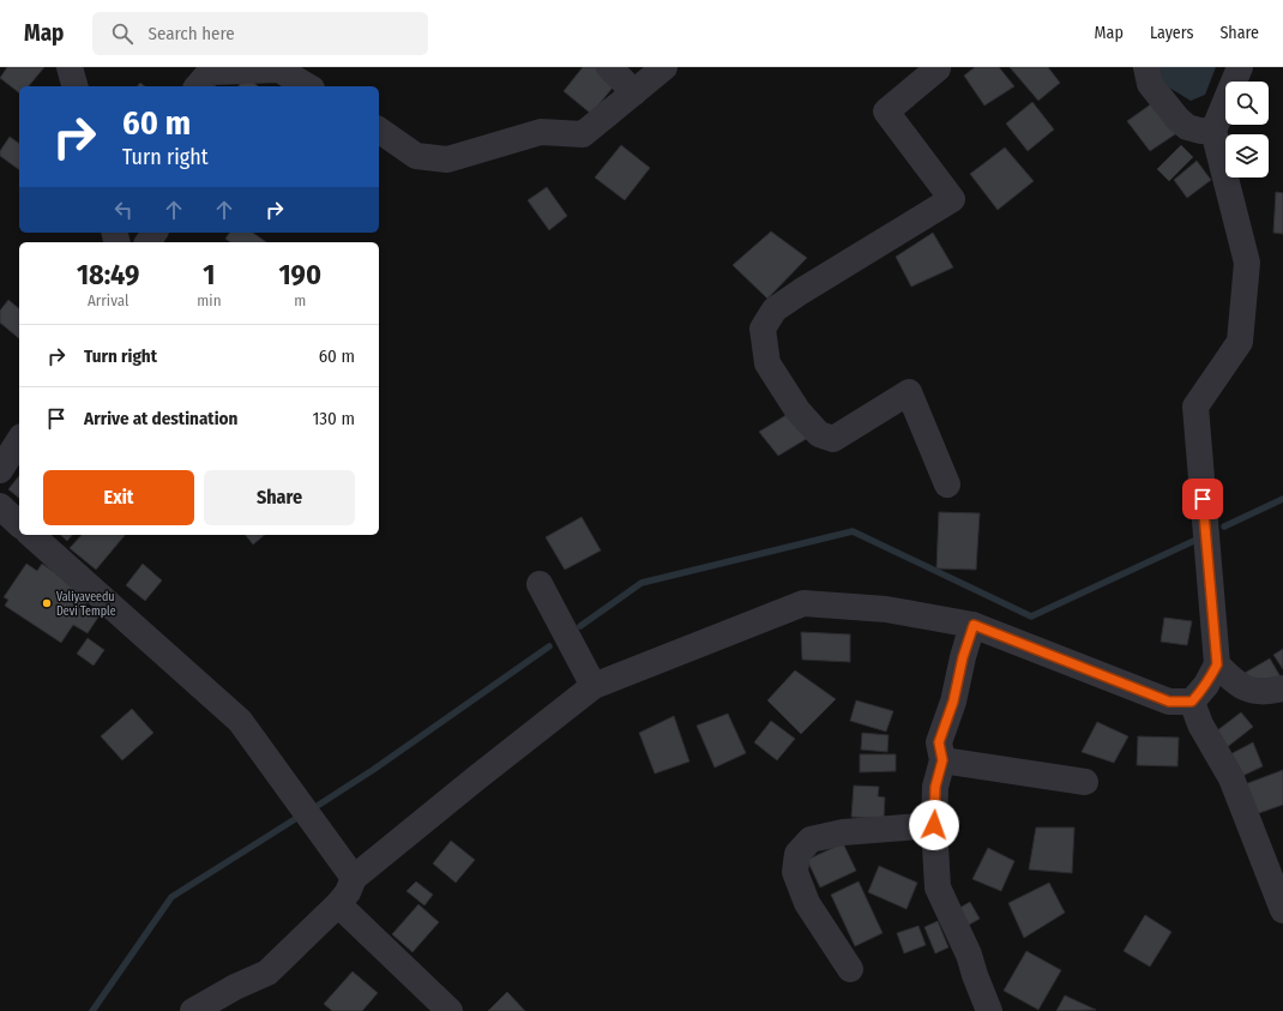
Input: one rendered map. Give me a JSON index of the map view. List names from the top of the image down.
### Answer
{
  "places": ["Valiyaveedu Devi Temple"],
  "page": {
    "header": "Map",
    "search": "Search here",
    "nav": ["Map", "Layers", "Share"],
    "turn": ["60 m", "Turn right"],
    "eta": [
      "18:49",
      "Arrival",
      "1",
      "min",
      "190",
      "m"
    ],
    "list": [
      {
        "name": "Turn right",
        "value": "60 m"
      },
      {
        "name": "Arrive at destination",
        "value": "130 m"
      }
    ],
    "buttons": ["Exit", "Share"]
  }
}
